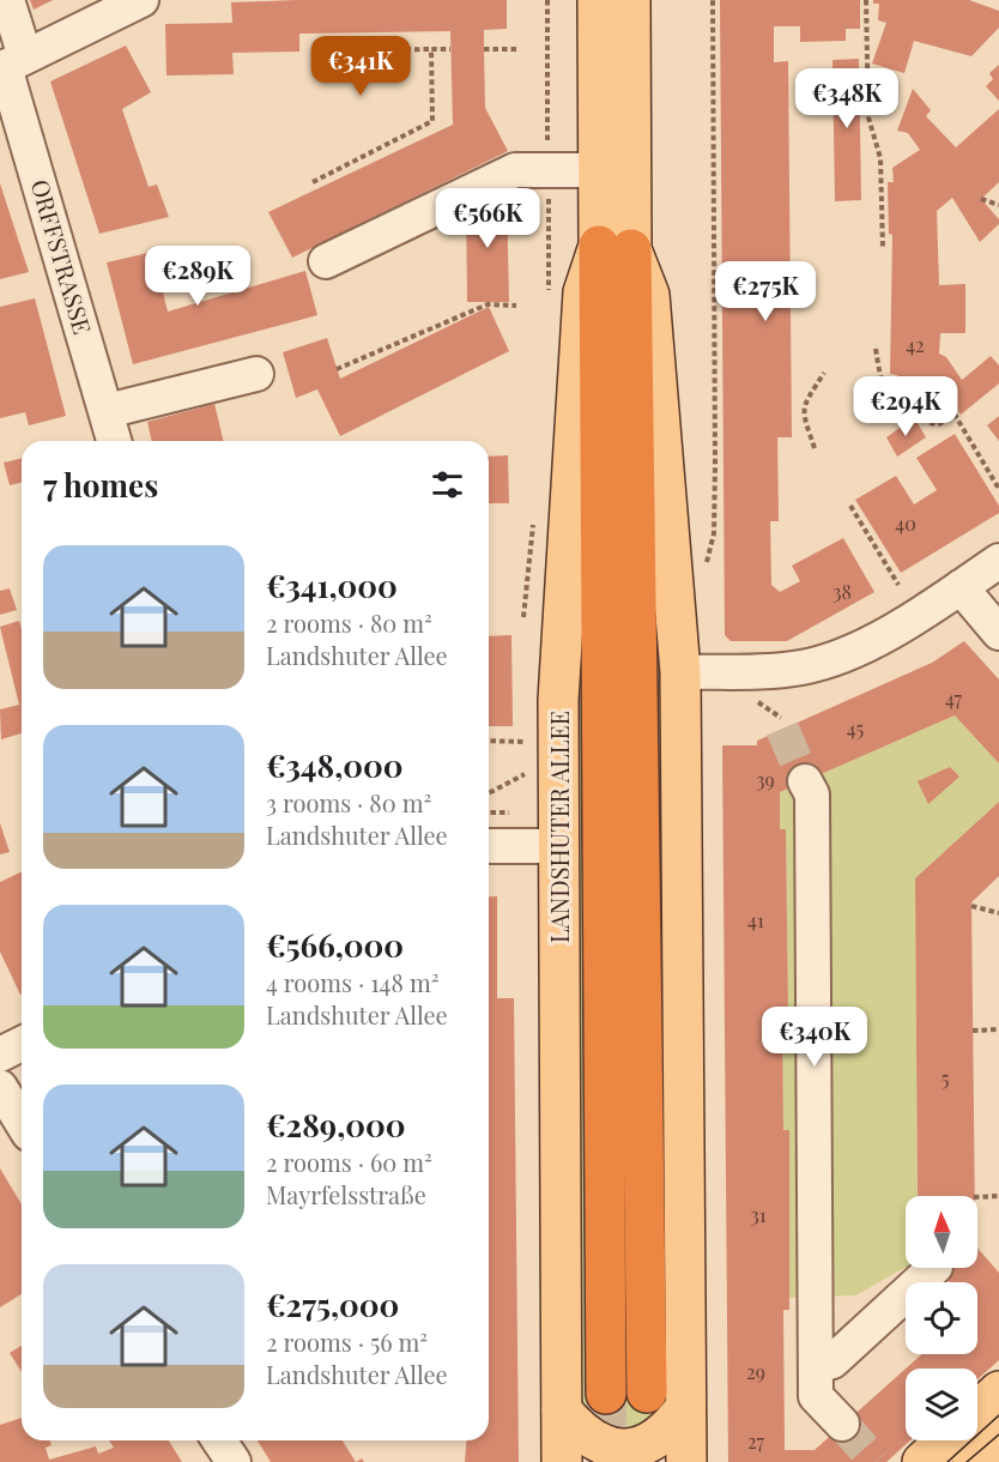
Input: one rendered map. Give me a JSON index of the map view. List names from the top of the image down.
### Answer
{
  "streets": {
    "highway": ["LANDSHUTER ALLEE"],
    "street": ["ORFFSTRASSE"]
  },
  "house_numbers": [
    "42",
    "40",
    "38",
    "47",
    "45",
    "39",
    "41",
    "5",
    "31",
    "29",
    "27"
  ],
  "north": "top",
  "page": {
    "price": [
      "€341K",
      "€348K",
      "€566K",
      "€289K",
      "€275K",
      "€294K",
      "€340K"
    ],
    "heading": "7 homes",
    "list": [
      {
        "name": "€341,000",
        "note": "2 rooms · 80 m² · Landshuter Allee"
      },
      {
        "name": "€348,000",
        "note": "3 rooms · 80 m² · Landshuter Allee"
      },
      {
        "name": "€566,000",
        "note": "4 rooms · 148 m² · Landshuter Allee"
      },
      {
        "name": "€289,000",
        "note": "2 rooms · 60 m² · Mayrfelsstraße"
      },
      {
        "name": "€275,000",
        "note": "2 rooms · 56 m² · Landshuter Allee"
      }
    ]
  }
}
